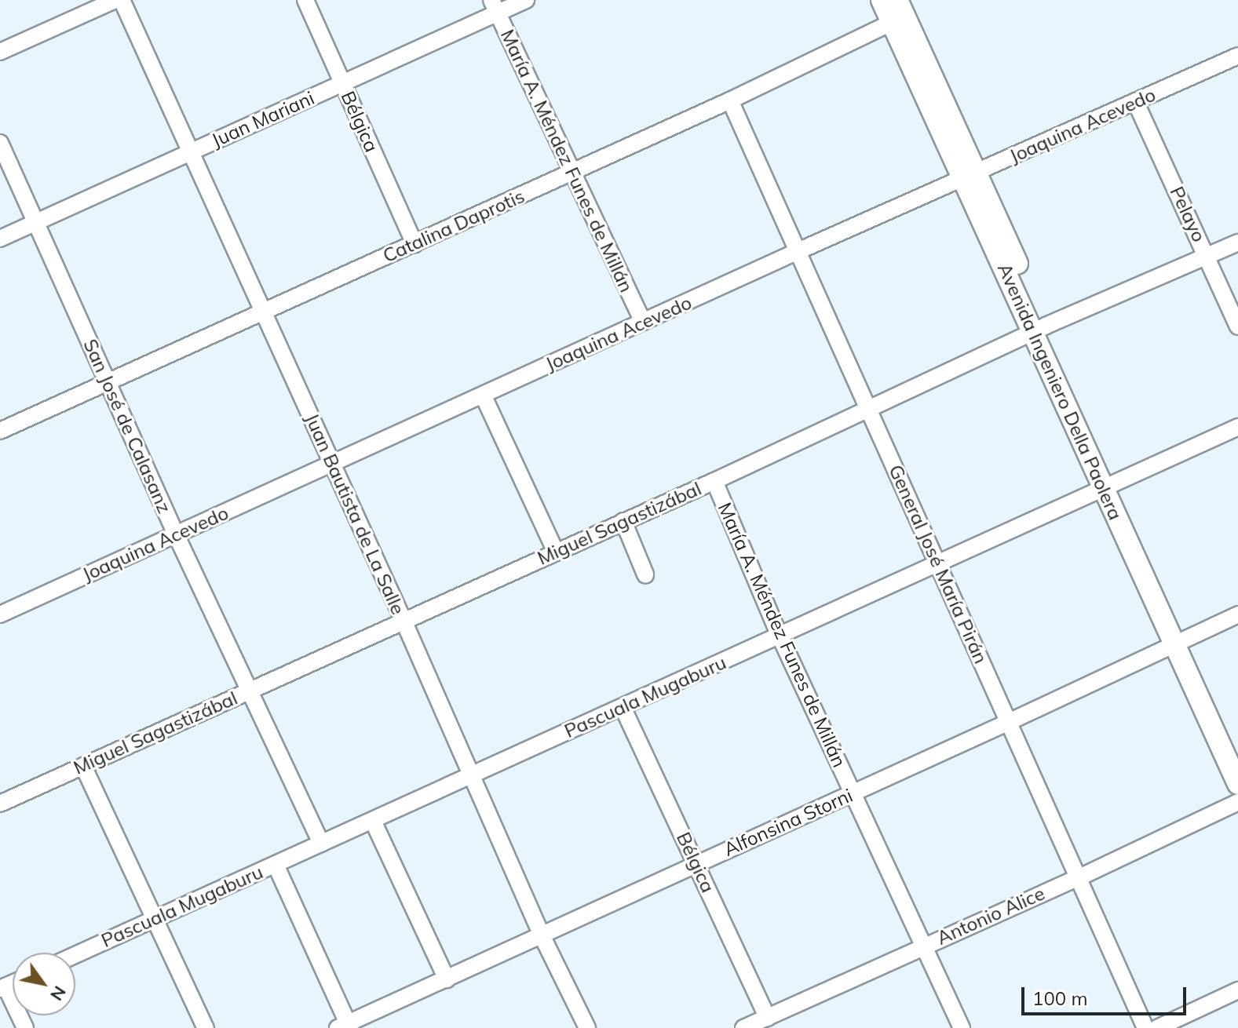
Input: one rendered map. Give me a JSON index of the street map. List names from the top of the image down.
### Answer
{
  "streets": {
    "main road": ["Avenida Ingeniero Della Paolera"],
    "street": [
      "Juan Mariani",
      "Bélgica",
      "Joaquina Acevedo",
      "María A. Méndez Funes de Millán",
      "Pelayo",
      "Catalina Daprotis",
      "San José de Calasanz",
      "Juan Bautista de La Salle",
      "Miguel Sagastizábal",
      "General José María Pirán",
      "Pascuala Mugaburu",
      "Alfonsina Storni",
      "Antonio Alice"
    ]
  },
  "crossings": [
    ["Juan Mariani", "Bélgica"],
    ["Juan Mariani", "María A. Méndez Funes de Millán"],
    ["Juan Mariani", "San José de Calasanz"],
    ["Juan Mariani", "Juan Bautista de La Salle"],
    ["Bélgica", "Catalina Daprotis"],
    ["Bélgica", "Pascuala Mugaburu"],
    ["Bélgica", "Alfonsina Storni"],
    ["Bélgica", "Antonio Alice"],
    ["Joaquina Acevedo", "María A. Méndez Funes de Millán"],
    ["Joaquina Acevedo", "Pelayo"],
    ["Joaquina Acevedo", "Avenida Ingeniero Della Paolera"],
    ["Joaquina Acevedo", "San José de Calasanz"],
    ["Joaquina Acevedo", "Juan Bautista de La Salle"],
    ["Joaquina Acevedo", "General José María Pirán"],
    ["María A. Méndez Funes de Millán", "Catalina Daprotis"],
    ["María A. Méndez Funes de Millán", "Miguel Sagastizábal"],
    ["María A. Méndez Funes de Millán", "Pascuala Mugaburu"],
    ["María A. Méndez Funes de Millán", "Alfonsina Storni"],
    ["María A. Méndez Funes de Millán", "Antonio Alice"],
    ["Pelayo", "Miguel Sagastizábal"],
    ["Catalina Daprotis", "Avenida Ingeniero Della Paolera"],
    ["Catalina Daprotis", "San José de Calasanz"],
    ["Catalina Daprotis", "Juan Bautista de La Salle"],
    ["Catalina Daprotis", "General José María Pirán"],
    ["Avenida Ingeniero Della Paolera", "Miguel Sagastizábal"],
    ["Avenida Ingeniero Della Paolera", "Pascuala Mugaburu"],
    ["Avenida Ingeniero Della Paolera", "Alfonsina Storni"],
    ["San José de Calasanz", "Miguel Sagastizábal"],
    ["San José de Calasanz", "Pascuala Mugaburu"],
    ["Juan Bautista de La Salle", "Miguel Sagastizábal"],
    ["Juan Bautista de La Salle", "Pascuala Mugaburu"],
    ["Juan Bautista de La Salle", "Alfonsina Storni"],
    ["Miguel Sagastizábal", "General José María Pirán"],
    ["General José María Pirán", "Pascuala Mugaburu"],
    ["General José María Pirán", "Alfonsina Storni"],
    ["General José María Pirán", "Antonio Alice"]
  ],
  "scale_bar": "100 m",
  "north": "bottom right"
}
